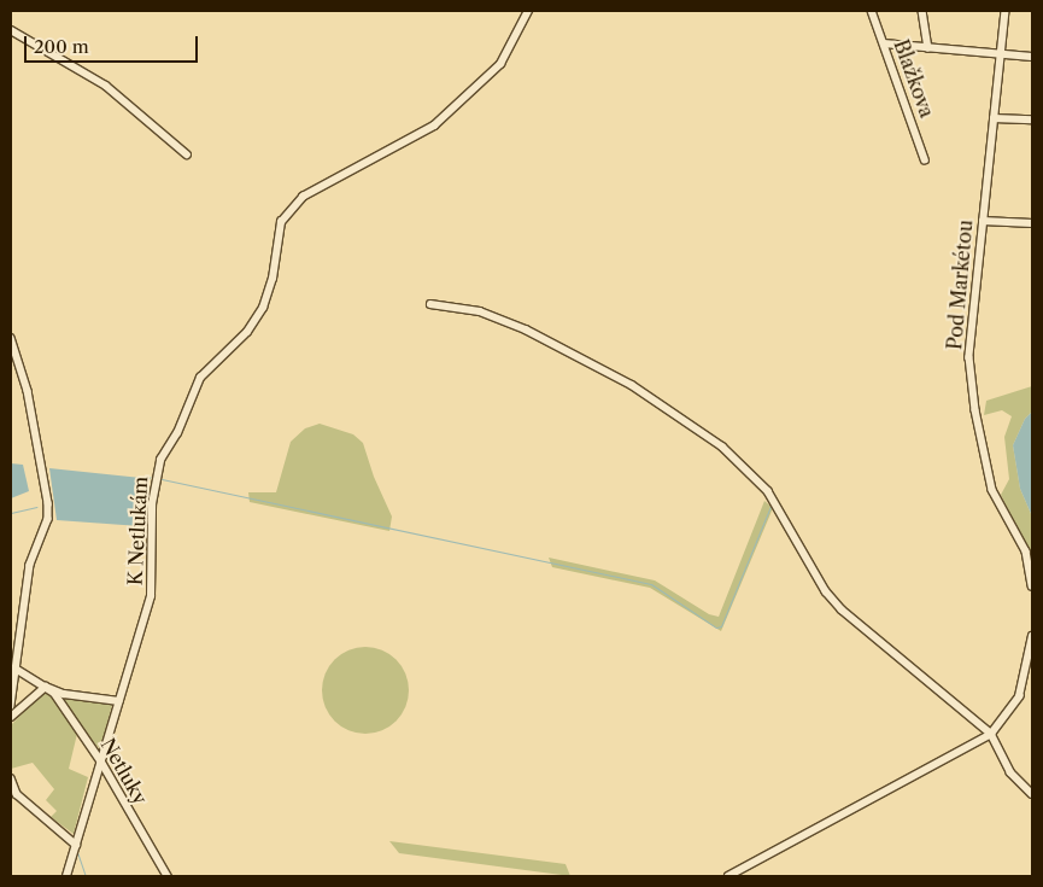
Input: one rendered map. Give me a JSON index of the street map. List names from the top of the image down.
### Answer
{
  "streets": {
    "street": [
      "Blažkova",
      "Pod Markétou",
      "K Netlukám",
      "Netluky"
    ]
  },
  "crossings": [
    ["K Netlukám", "Netluky"]
  ],
  "scale_bar": "200 m"
}
